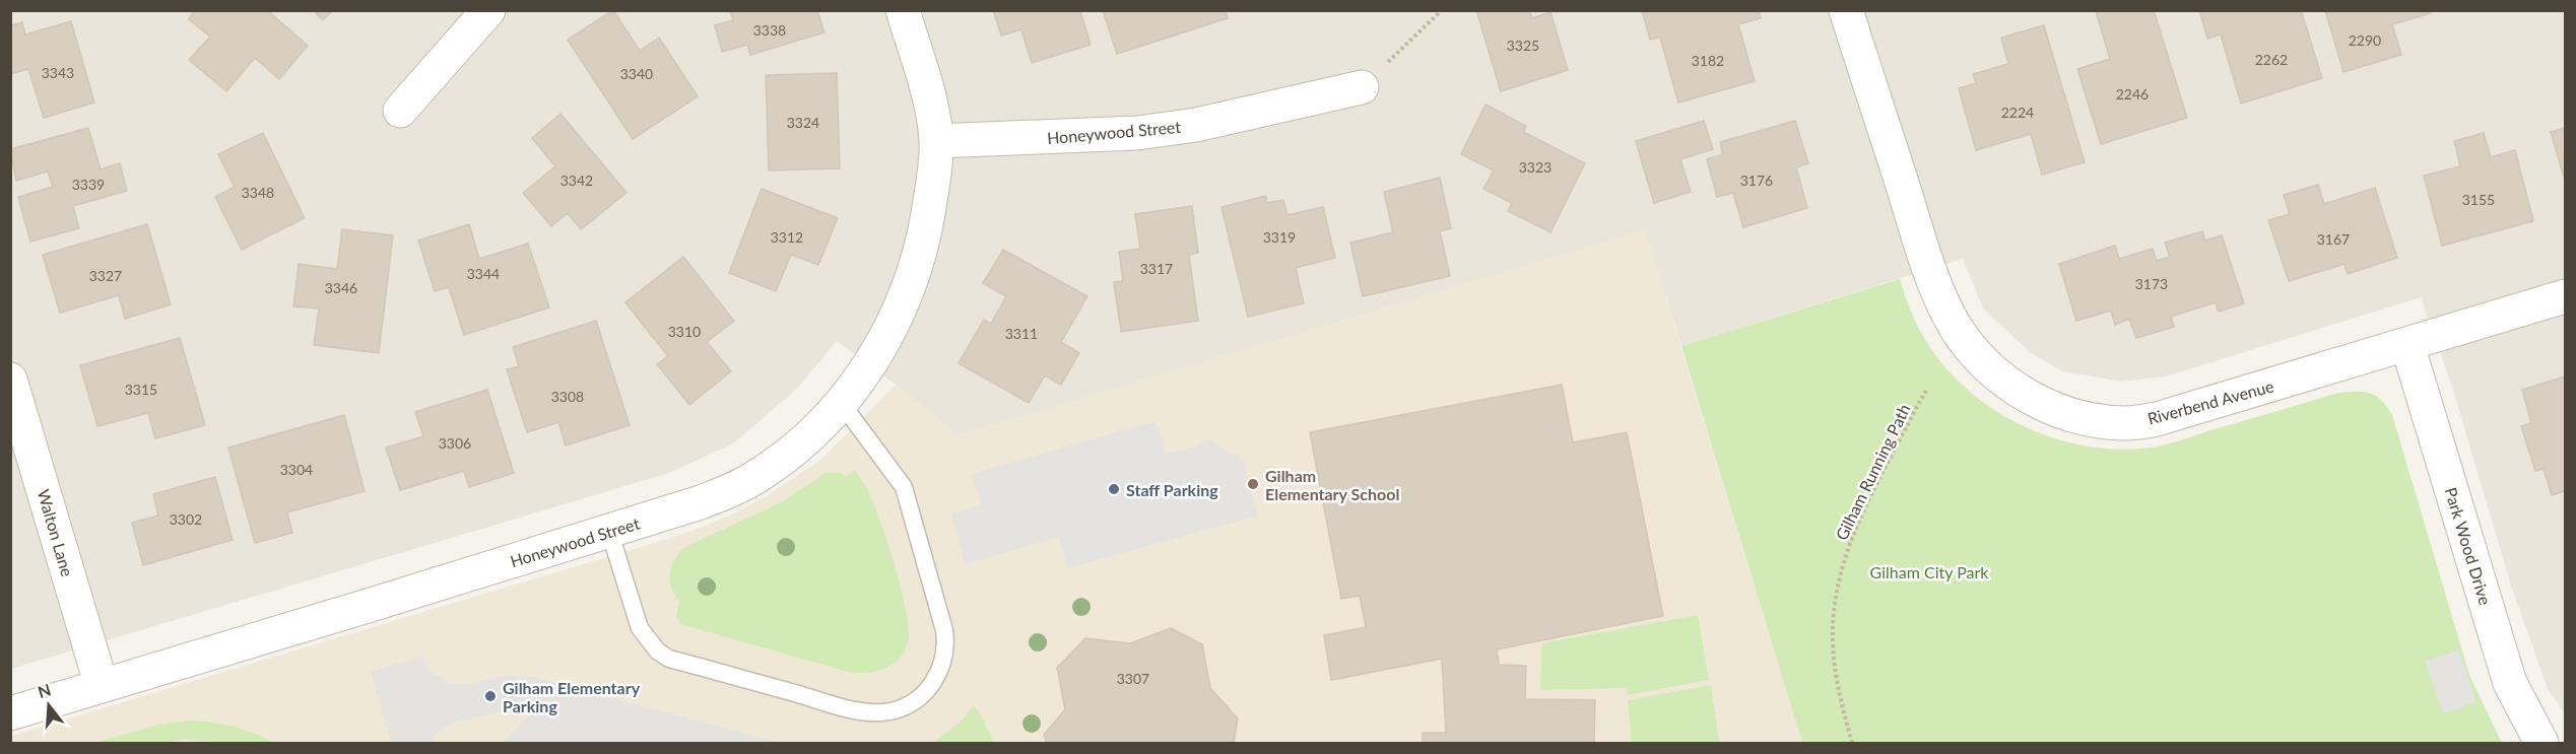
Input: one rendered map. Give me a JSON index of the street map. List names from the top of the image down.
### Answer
{
  "streets": {
    "street": [
      "Honeywood Street",
      "Riverbend Avenue",
      "Walton Lane",
      "Park Wood Drive"
    ],
    "path": ["Gilham Running Path"]
  },
  "crossings": [
    ["Honeywood Street", "Walton Lane"],
    ["Riverbend Avenue", "Park Wood Drive"]
  ],
  "parks": ["Gilham City Park"],
  "places": ["Gilham Elementary School", "Staff Parking", "Gilham Elementary Parking"],
  "house_numbers": [
    "3338",
    "2290",
    "3325",
    "2262",
    "3182",
    "3343",
    "3340",
    "2246",
    "2224",
    "3324",
    "3323",
    "3342",
    "3176",
    "3339",
    "3348",
    "3155",
    "3312",
    "3319",
    "3167",
    "3317",
    "3344",
    "3327",
    "3173",
    "3346",
    "3310",
    "3311",
    "3315",
    "3308",
    "3306",
    "3304",
    "3302",
    "3307"
  ],
  "north": "top"
}
